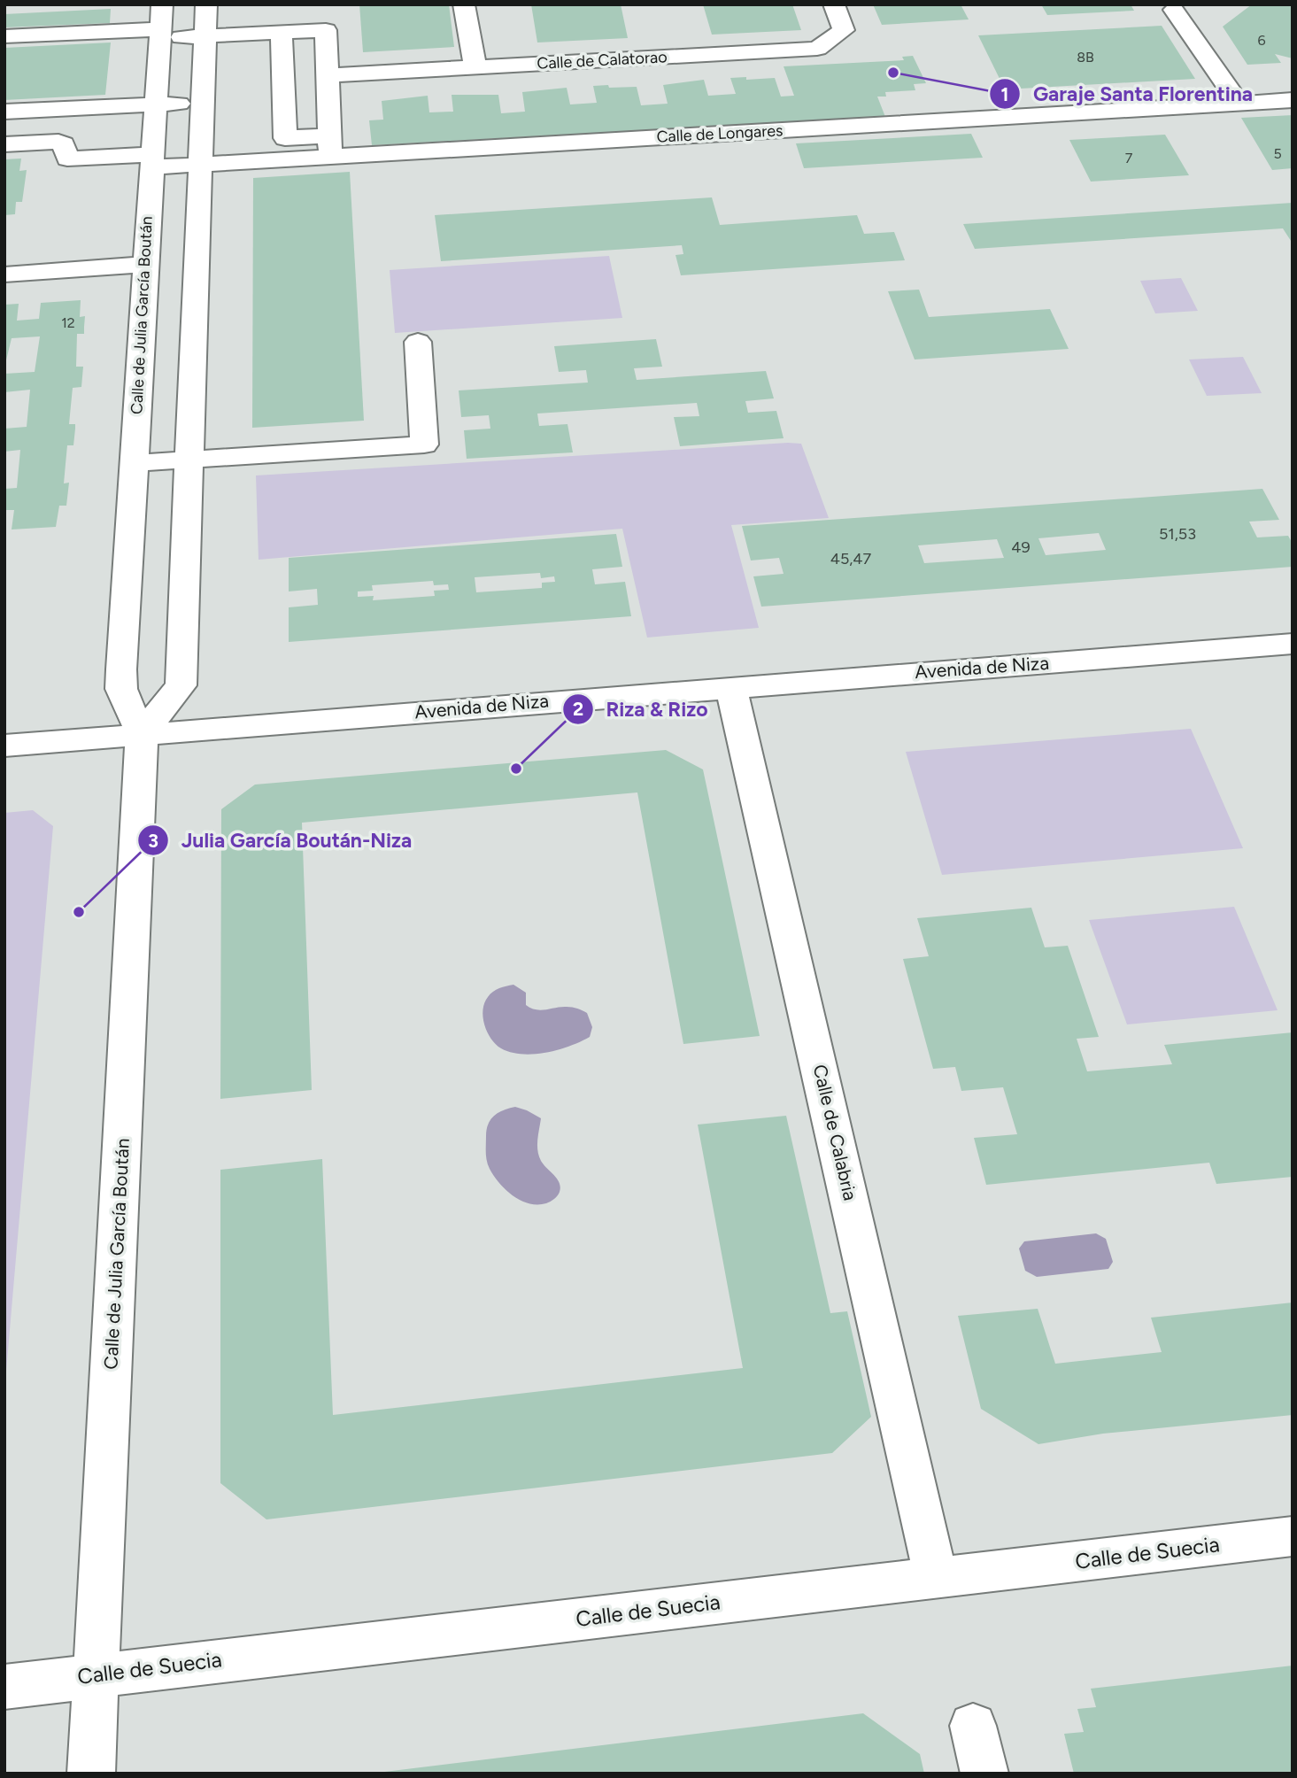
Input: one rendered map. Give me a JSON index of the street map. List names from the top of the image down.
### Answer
{
  "streets": {
    "street": [
      "Calle de Calatorao",
      "Calle de Longares",
      "Calle de Julia García Boután",
      "Avenida de Niza",
      "Calle de Calabria",
      "Calle de Suecia"
    ]
  },
  "crossings": [
    ["Calle de Julia García Boután", "Avenida de Niza"],
    ["Calle de Julia García Boután", "Calle de Suecia"],
    ["Avenida de Niza", "Calle de Calabria"],
    ["Calle de Calabria", "Calle de Suecia"]
  ],
  "places": ["Garaje Santa Florentina", "Riza & Rizo", "Julia García Boután-Niza"],
  "house_numbers": [
    "6",
    "8B",
    "5",
    "7",
    "12",
    "51,53",
    "49",
    "45,47"
  ]
}
